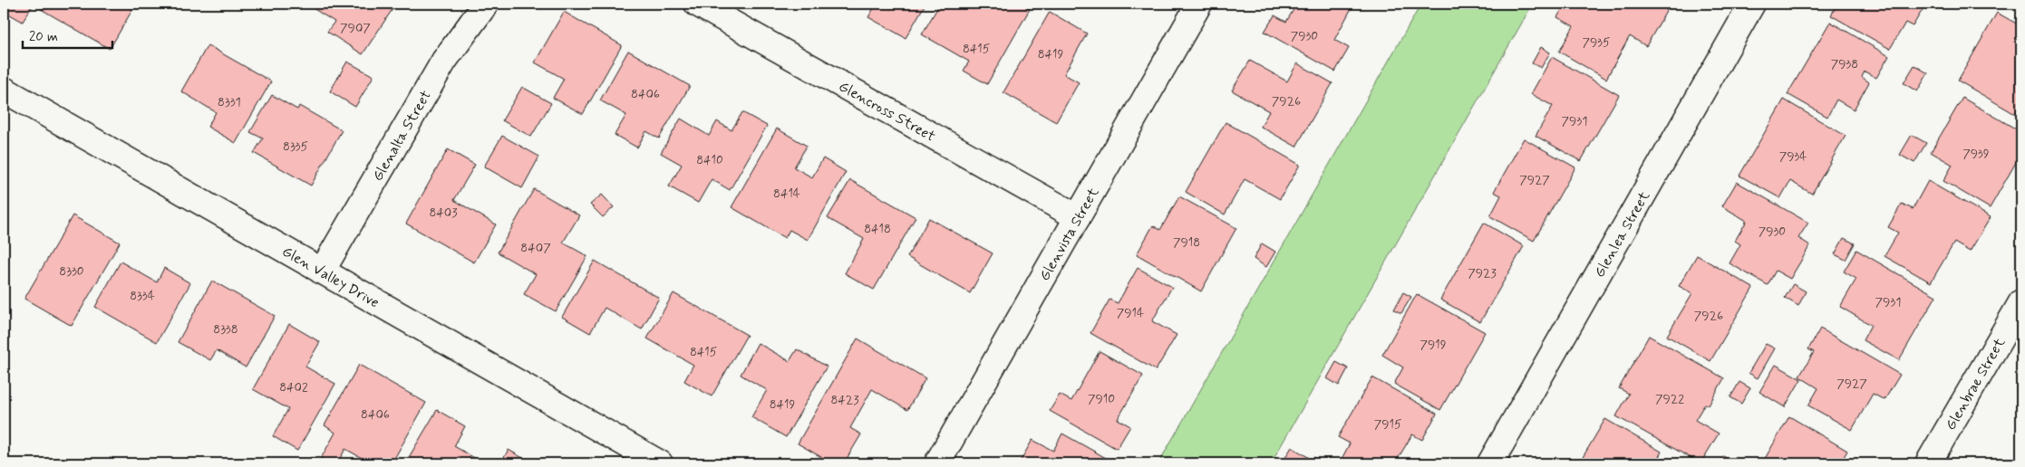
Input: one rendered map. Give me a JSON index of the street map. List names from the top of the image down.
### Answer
{
  "streets": {
    "street": [
      "Glencross Street",
      "Glenalta Street",
      "Glenvista Street",
      "Glenlea Street",
      "Glen Valley Drive",
      "Glenbrae Street"
    ]
  },
  "crossings": [
    ["Glencross Street", "Glenvista Street"],
    ["Glenalta Street", "Glen Valley Drive"]
  ],
  "house_numbers": [
    "7907",
    "7930",
    "7935",
    "8415",
    "8419",
    "7938",
    "8406",
    "7926",
    "8331",
    "7931",
    "8335",
    "7939",
    "7934",
    "8410",
    "7927",
    "8414",
    "8403",
    "8418",
    "7930",
    "7918",
    "8407",
    "8330",
    "7923",
    "8334",
    "7931",
    "7914",
    "7926",
    "8338",
    "7919",
    "8415",
    "7927",
    "8402",
    "7910",
    "7922",
    "8423",
    "8419",
    "8406",
    "7915"
  ],
  "scale_bar": "20 m"
}
